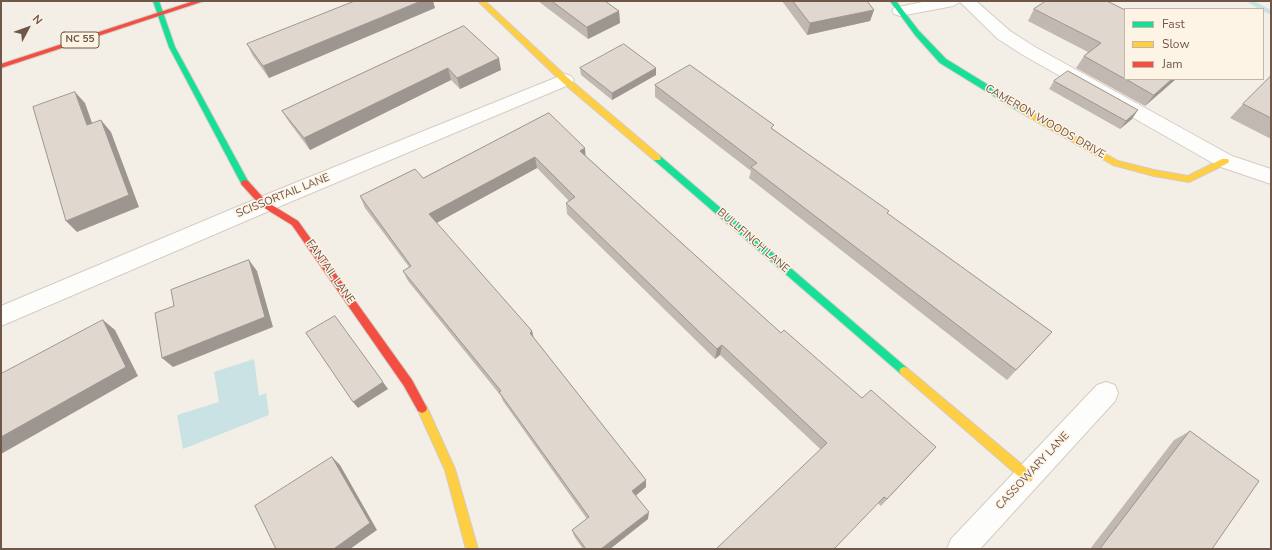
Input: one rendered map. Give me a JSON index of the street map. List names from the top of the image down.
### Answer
{
  "streets": {
    "street": [
      "NC 55",
      "CAMERON WOODS DRIVE",
      "SCISSORTAIL LANE",
      "BULLFINCH LANE",
      "FANTAIL LANE",
      "CASSOWARY LANE"
    ]
  },
  "crossings": [
    ["NC 55", "FANTAIL LANE"],
    ["SCISSORTAIL LANE", "BULLFINCH LANE"],
    ["SCISSORTAIL LANE", "FANTAIL LANE"],
    ["BULLFINCH LANE", "CASSOWARY LANE"]
  ],
  "legend": ["Fast", "Slow", "Jam"],
  "north": "top right"
}
